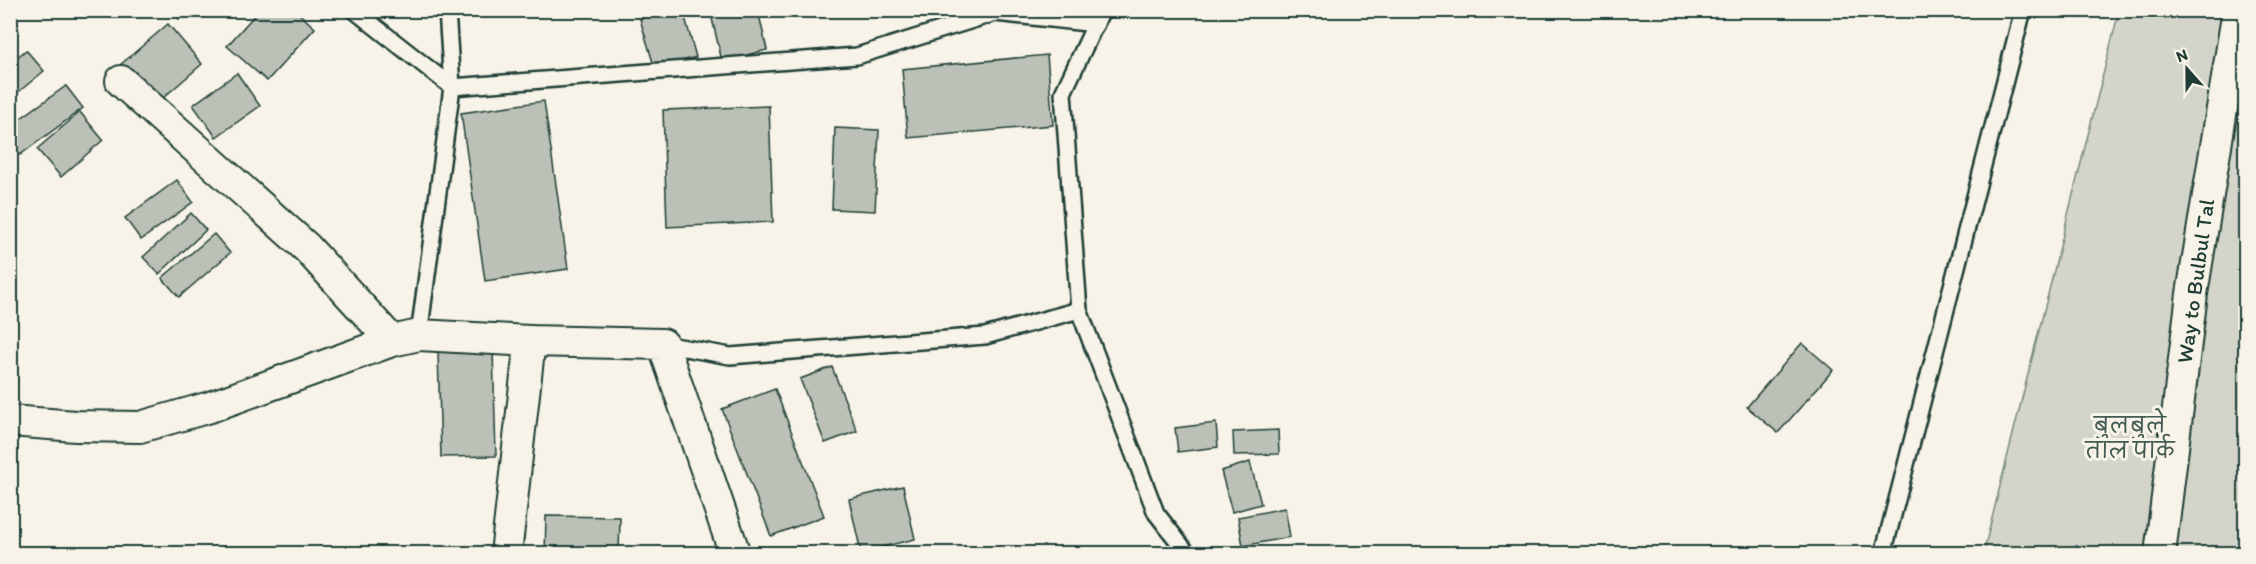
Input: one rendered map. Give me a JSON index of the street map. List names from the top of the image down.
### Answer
{
  "streets": {
    "street": ["Way to Bulbul Tal"]
  },
  "parks": ["बुलबुले ताल पार्क"],
  "north": "top"
}
